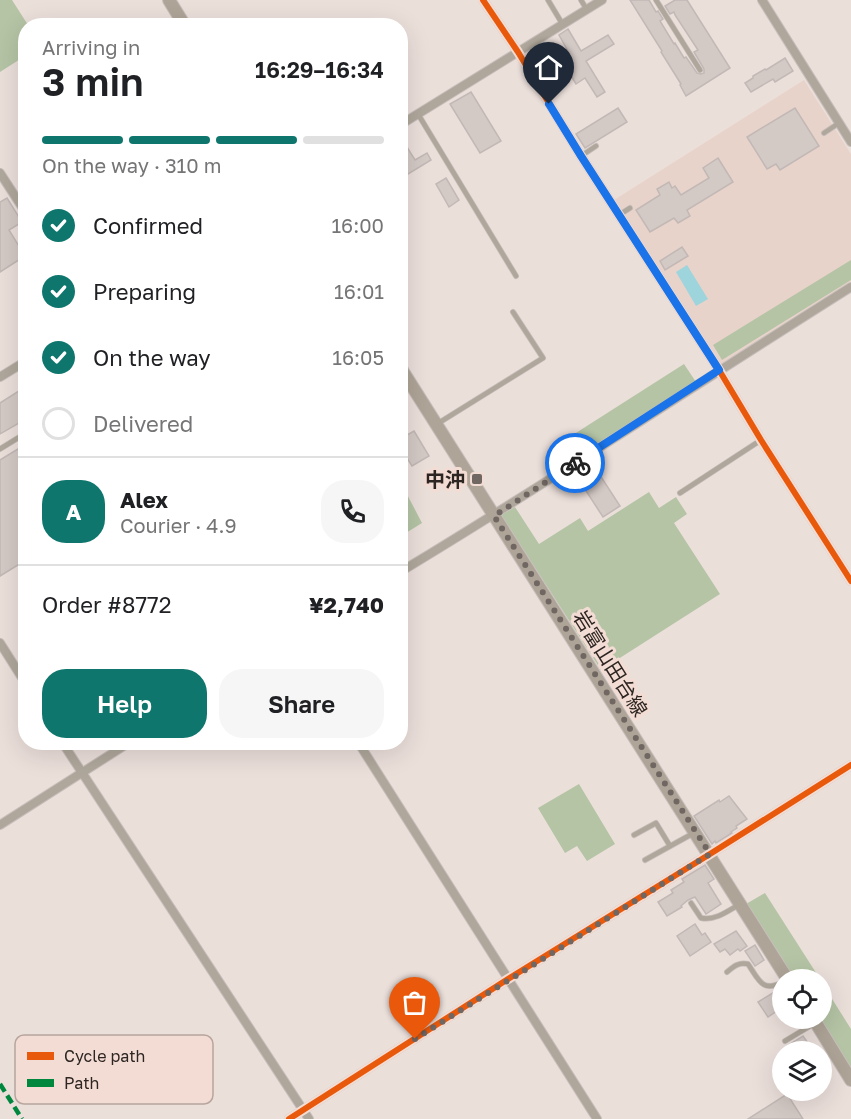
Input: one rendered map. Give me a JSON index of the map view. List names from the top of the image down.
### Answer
{
  "streets": {
    "main road": ["岩富山田台線"]
  },
  "places": {
    "transit": ["中沖"]
  },
  "legend": ["Cycle path", "Path"],
  "page": {
    "heading": ["3 min", "Arriving in", "16:29–16:34"],
    "panel": [
      "Alex",
      "Courier · 4.9",
      "Order #8772",
      "¥2,740"
    ],
    "bar": "On the way · 310 m",
    "list": [
      ["Confirmed", "16:00"],
      ["Preparing", "16:01"],
      ["On the way", "16:05"],
      "Delivered"
    ],
    "round": "A",
    "buttons": ["Help", "Share"]
  }
}
